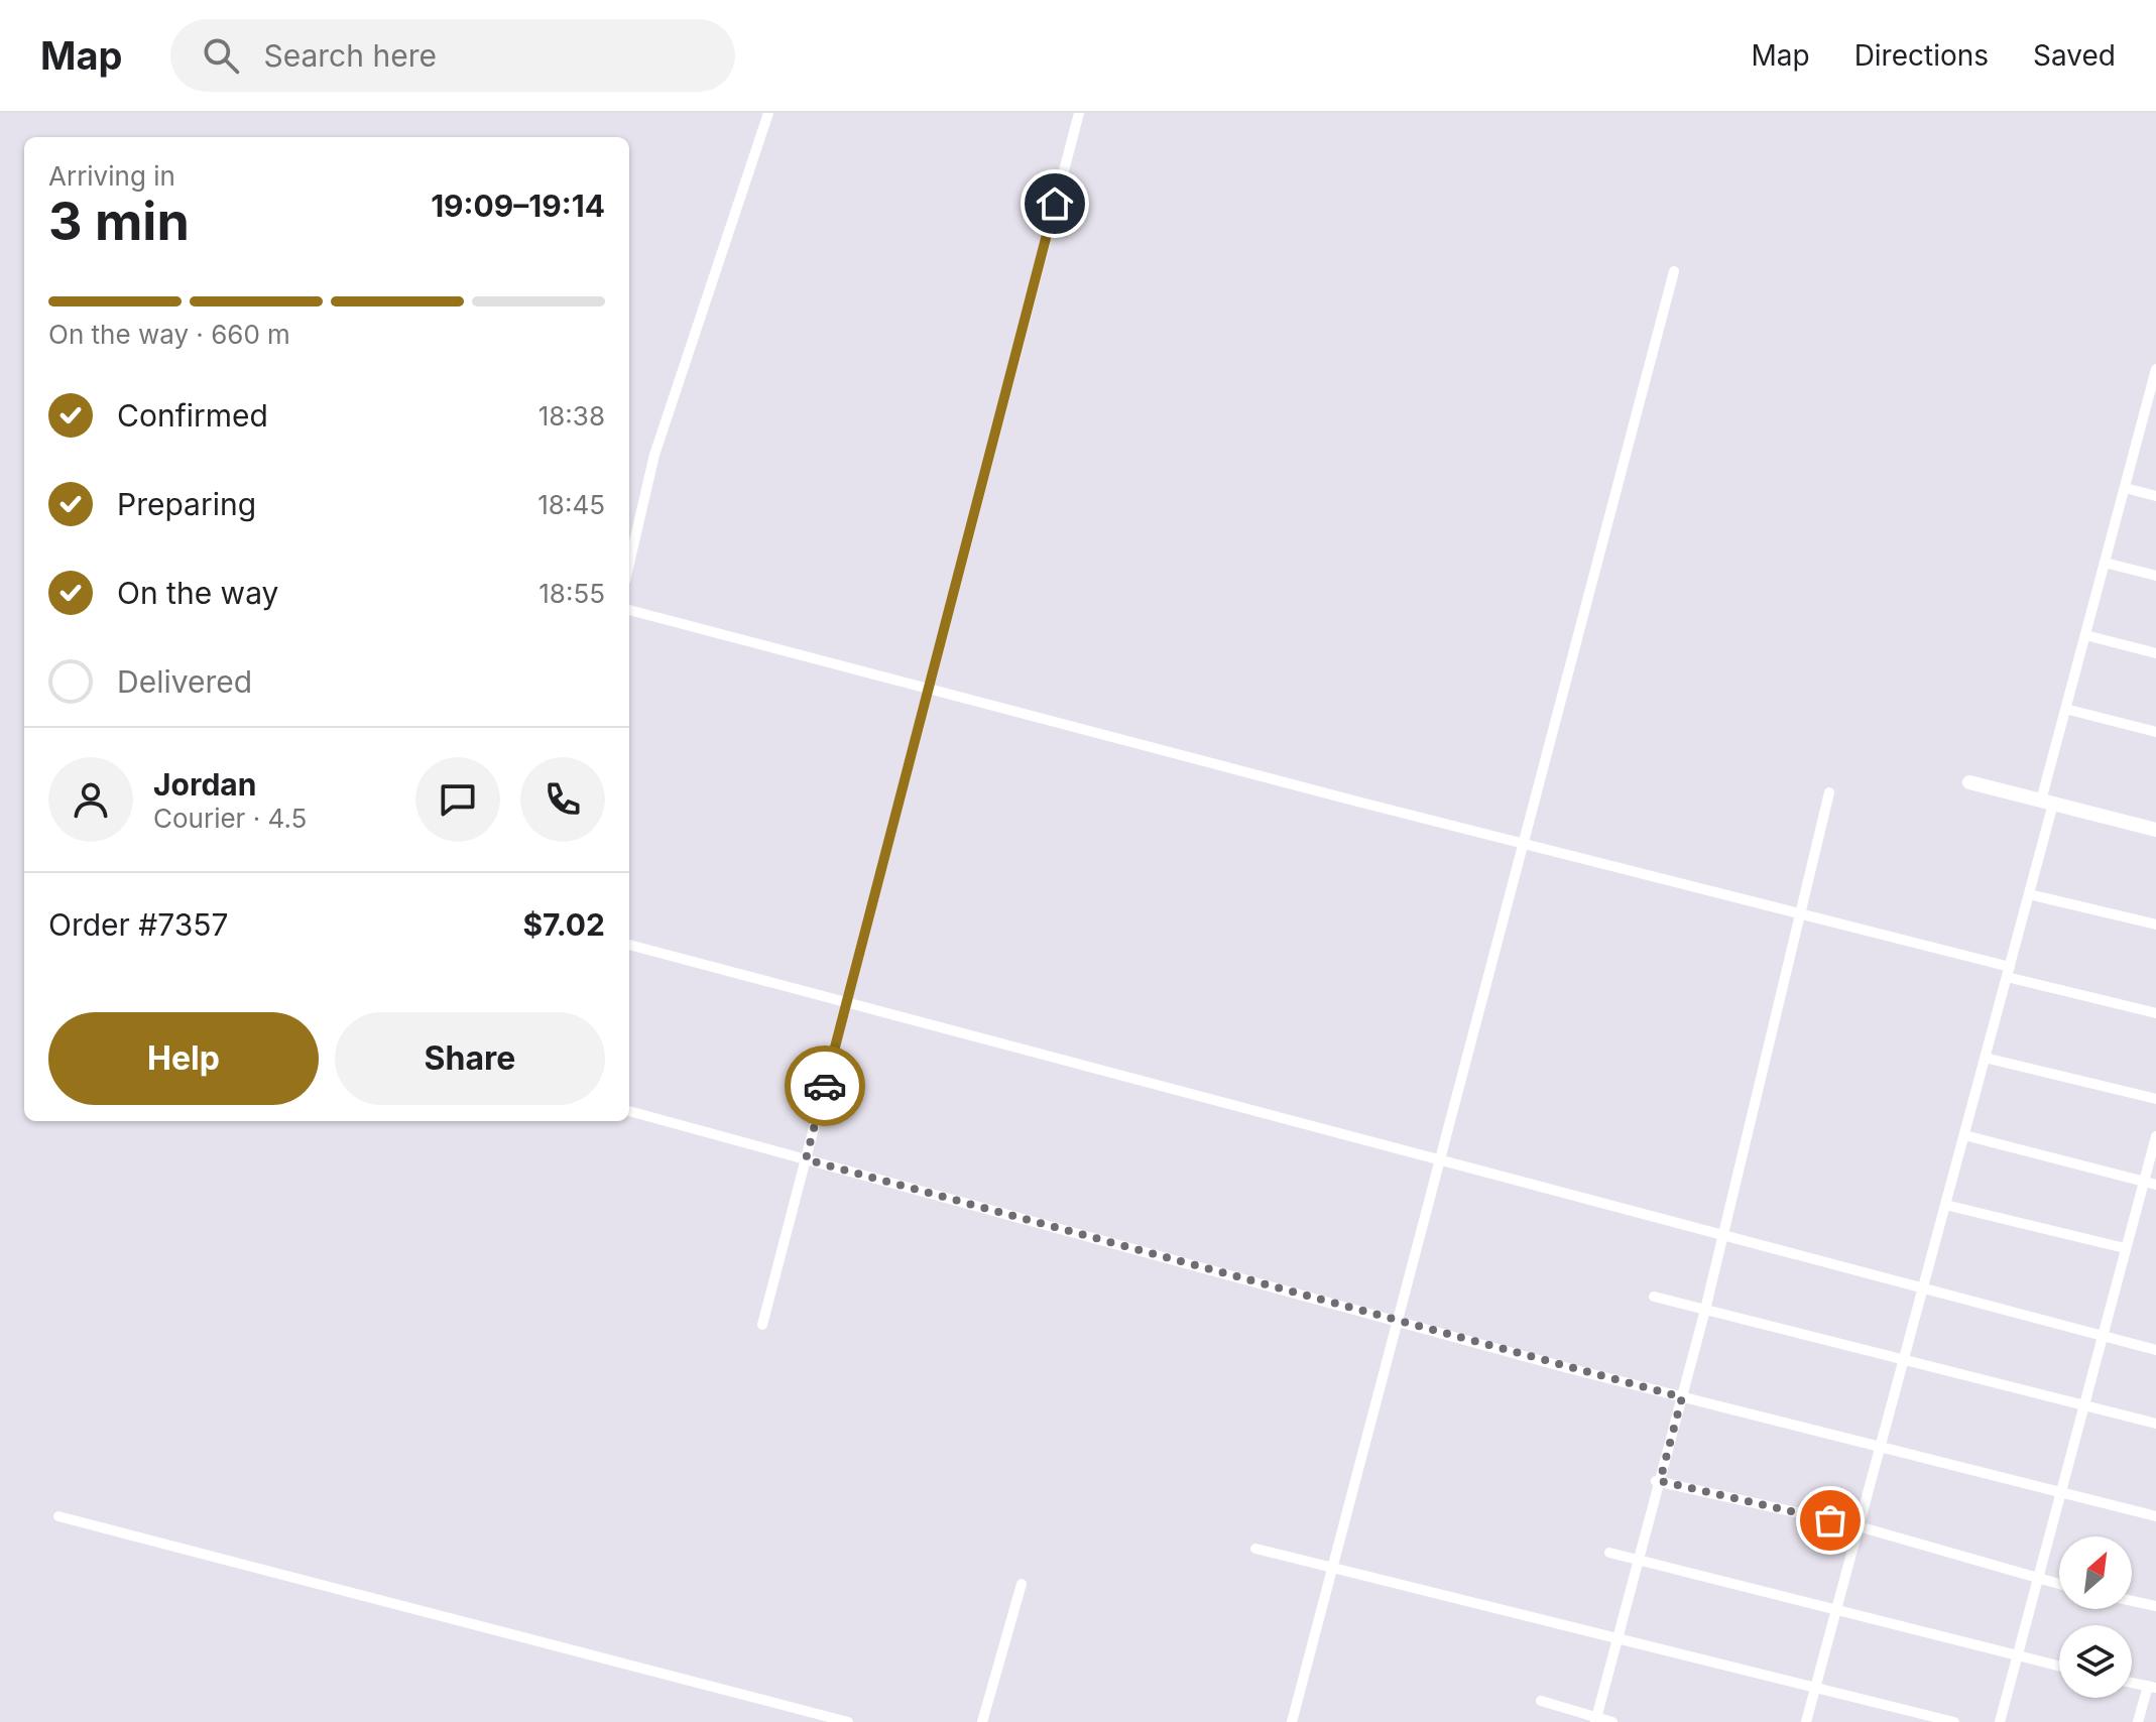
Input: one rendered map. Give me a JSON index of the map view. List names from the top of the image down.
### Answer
{
  "north": "top right",
  "page": {
    "header": "Map",
    "search": "Search here",
    "nav": ["Map", "Directions", "Saved"],
    "heading": ["3 min", "Arriving in", "19:09–19:14"],
    "panel": [
      "Jordan",
      "Courier · 4.5",
      "Order #7357",
      "$7.02"
    ],
    "bar": "On the way · 660 m",
    "list": [
      ["Confirmed", "18:38"],
      ["Preparing", "18:45"],
      ["On the way", "18:55"],
      "Delivered"
    ],
    "buttons": ["Help", "Share"]
  }
}
